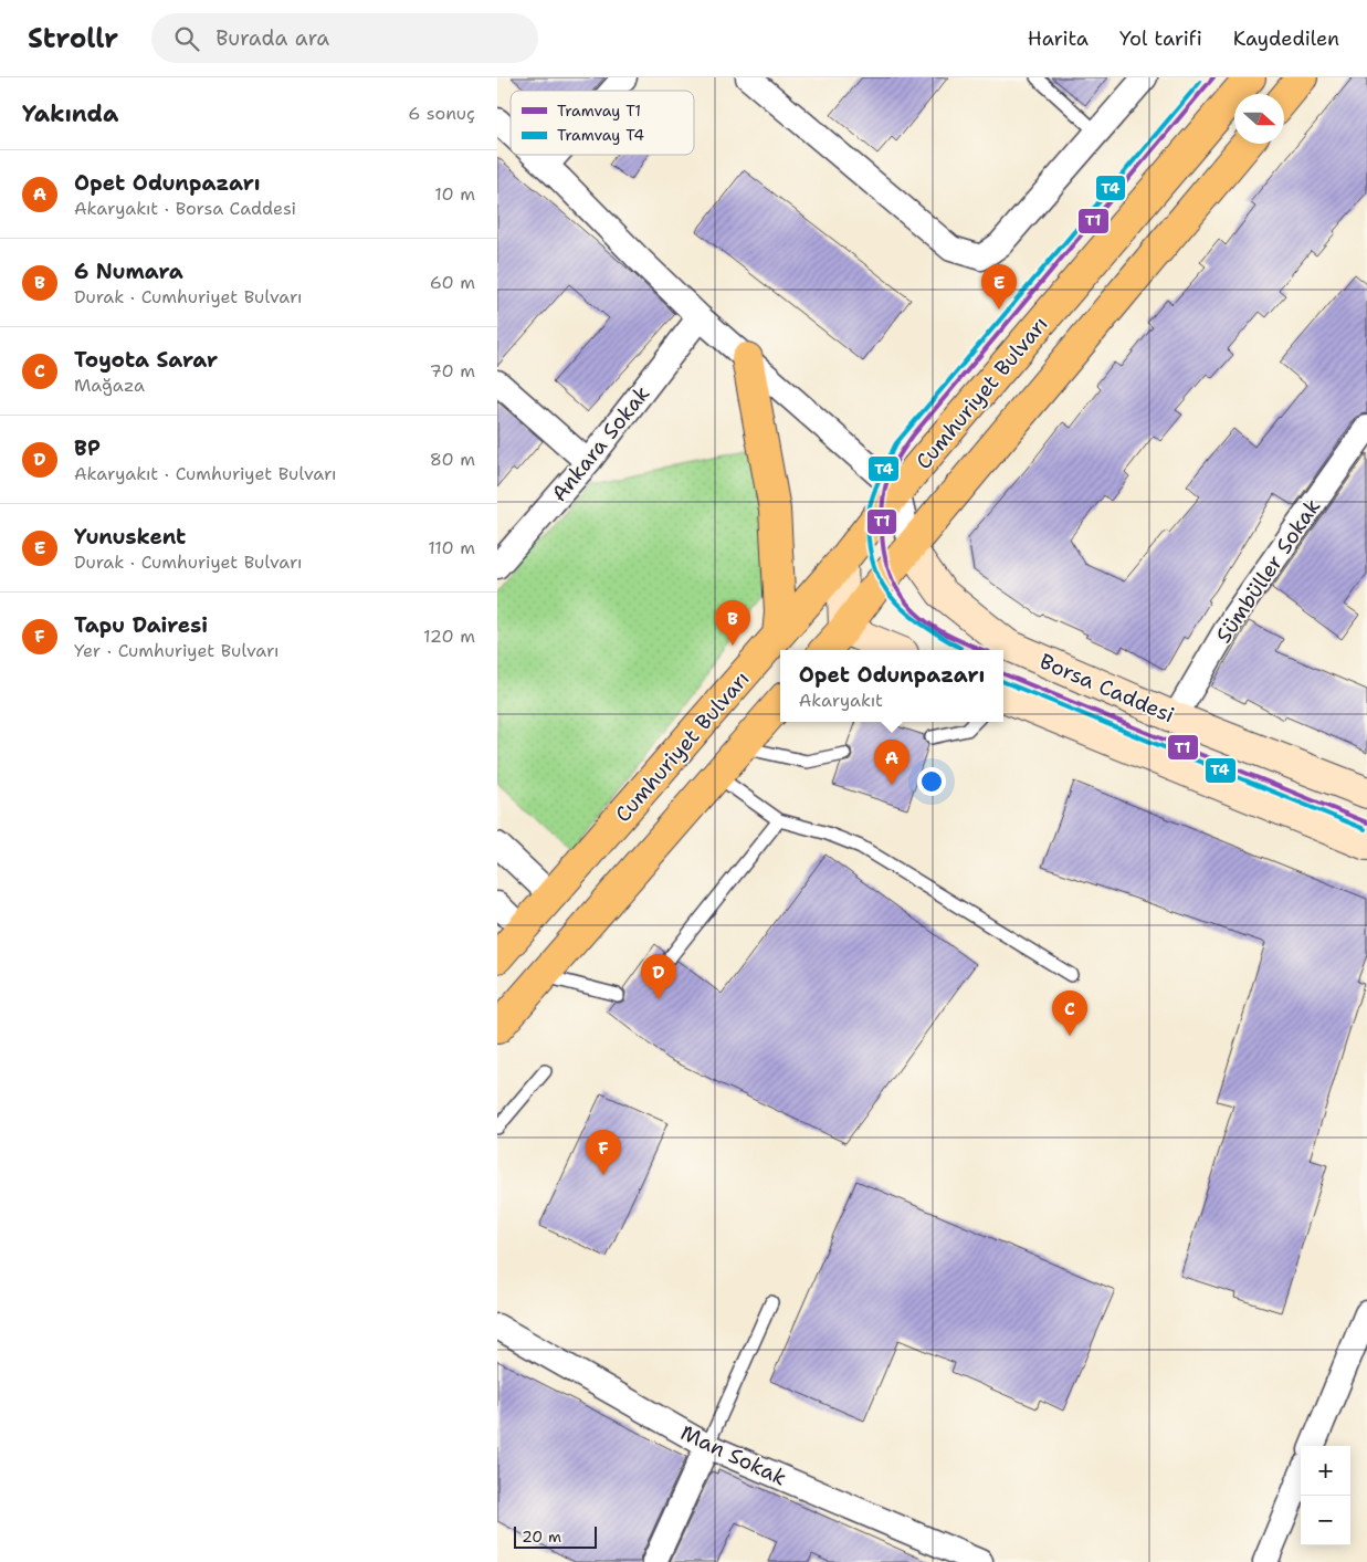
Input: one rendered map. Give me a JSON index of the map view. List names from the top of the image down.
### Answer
{
  "streets": {
    "main road": ["Cumhuriyet Bulvarı", "Borsa Caddesi"],
    "street": ["Ankara Sokak", "Sümbüller Sokak", "Man Sokak"]
  },
  "crossings": [
    ["Sümbüller Sokak", "Borsa Caddesi"]
  ],
  "lines": ["tram line T1", "tram line T4"],
  "legend": ["Tramvay T1", "Tramvay T4"],
  "scale_bar": "20 m",
  "north": "right",
  "page": {
    "header": "Strollr",
    "search": "Burada ara",
    "nav": ["Harita", "Yol tarifi", "Kaydedilen"],
    "heading": ["Yakında", "6 sonuç"],
    "list": [
      {
        "mark": "A",
        "name": "Opet Odunpazarı",
        "note": "Akaryakıt · Borsa Caddesi",
        "value": "10 m"
      },
      {
        "mark": "B",
        "name": "6 Numara",
        "note": "Durak · Cumhuriyet Bulvarı",
        "value": "60 m"
      },
      {
        "mark": "C",
        "name": "Toyota Sarar",
        "note": "Mağaza",
        "value": "70 m"
      },
      {
        "mark": "D",
        "name": "BP",
        "note": "Akaryakıt · Cumhuriyet Bulvarı",
        "value": "80 m"
      },
      {
        "mark": "E",
        "name": "Yunuskent",
        "note": "Durak · Cumhuriyet Bulvarı",
        "value": "110 m"
      },
      {
        "mark": "F",
        "name": "Tapu Dairesi",
        "note": "Yer · Cumhuriyet Bulvarı",
        "value": "120 m"
      }
    ],
    "pins": [
      "E",
      "B",
      "A",
      "D",
      "C",
      "F"
    ],
    "popup": ["Opet Odunpazarı", "Akaryakıt"],
    "map_buttons": ["+", "−"],
    "scale": "20 m"
  }
}
